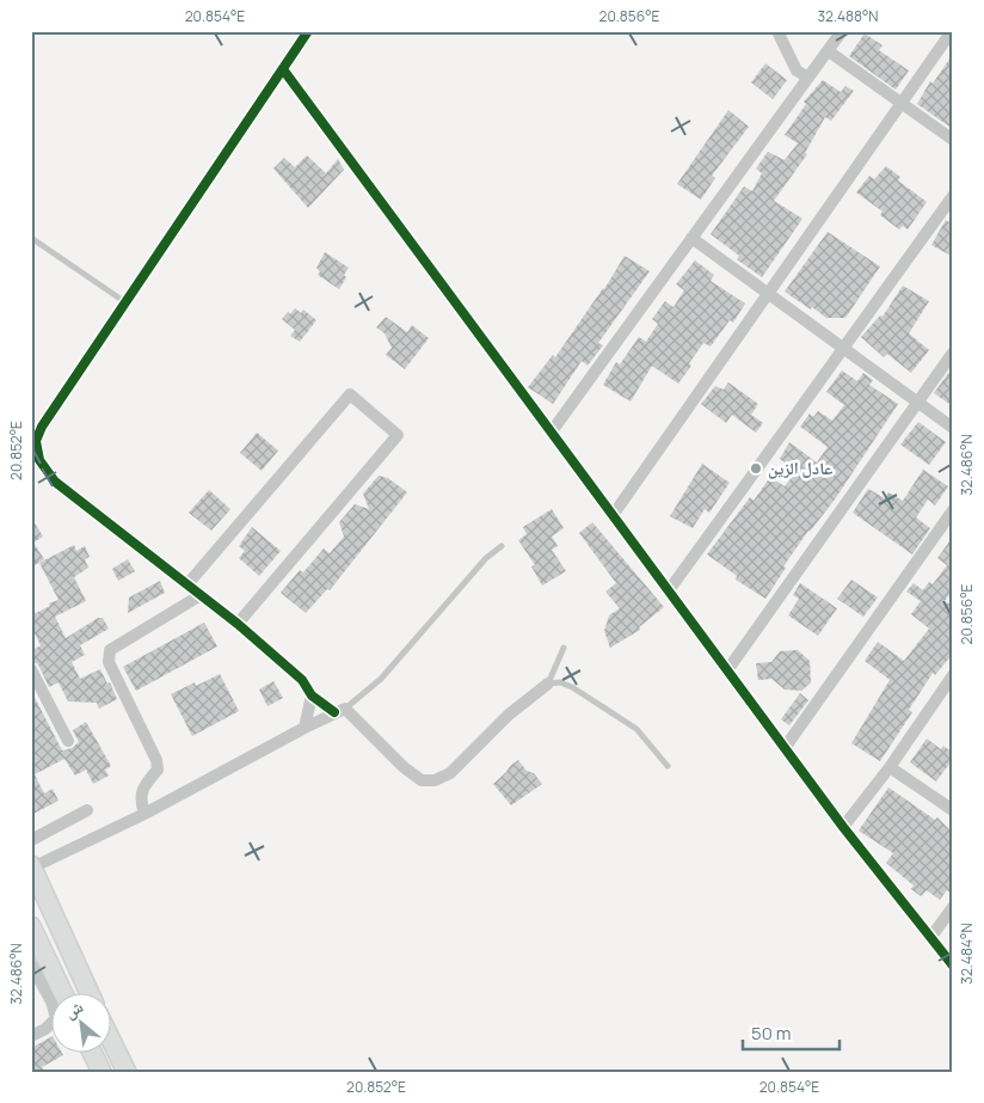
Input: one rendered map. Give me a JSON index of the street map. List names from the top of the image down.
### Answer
{
  "places": ["عادل الزين"],
  "scale_bar": "50 m",
  "north": "top left",
  "coordinates": [
    "20.854°E",
    "20.856°E",
    "32.488°N",
    "20.852°E",
    "32.486°N",
    "32.484°N"
  ]
}
